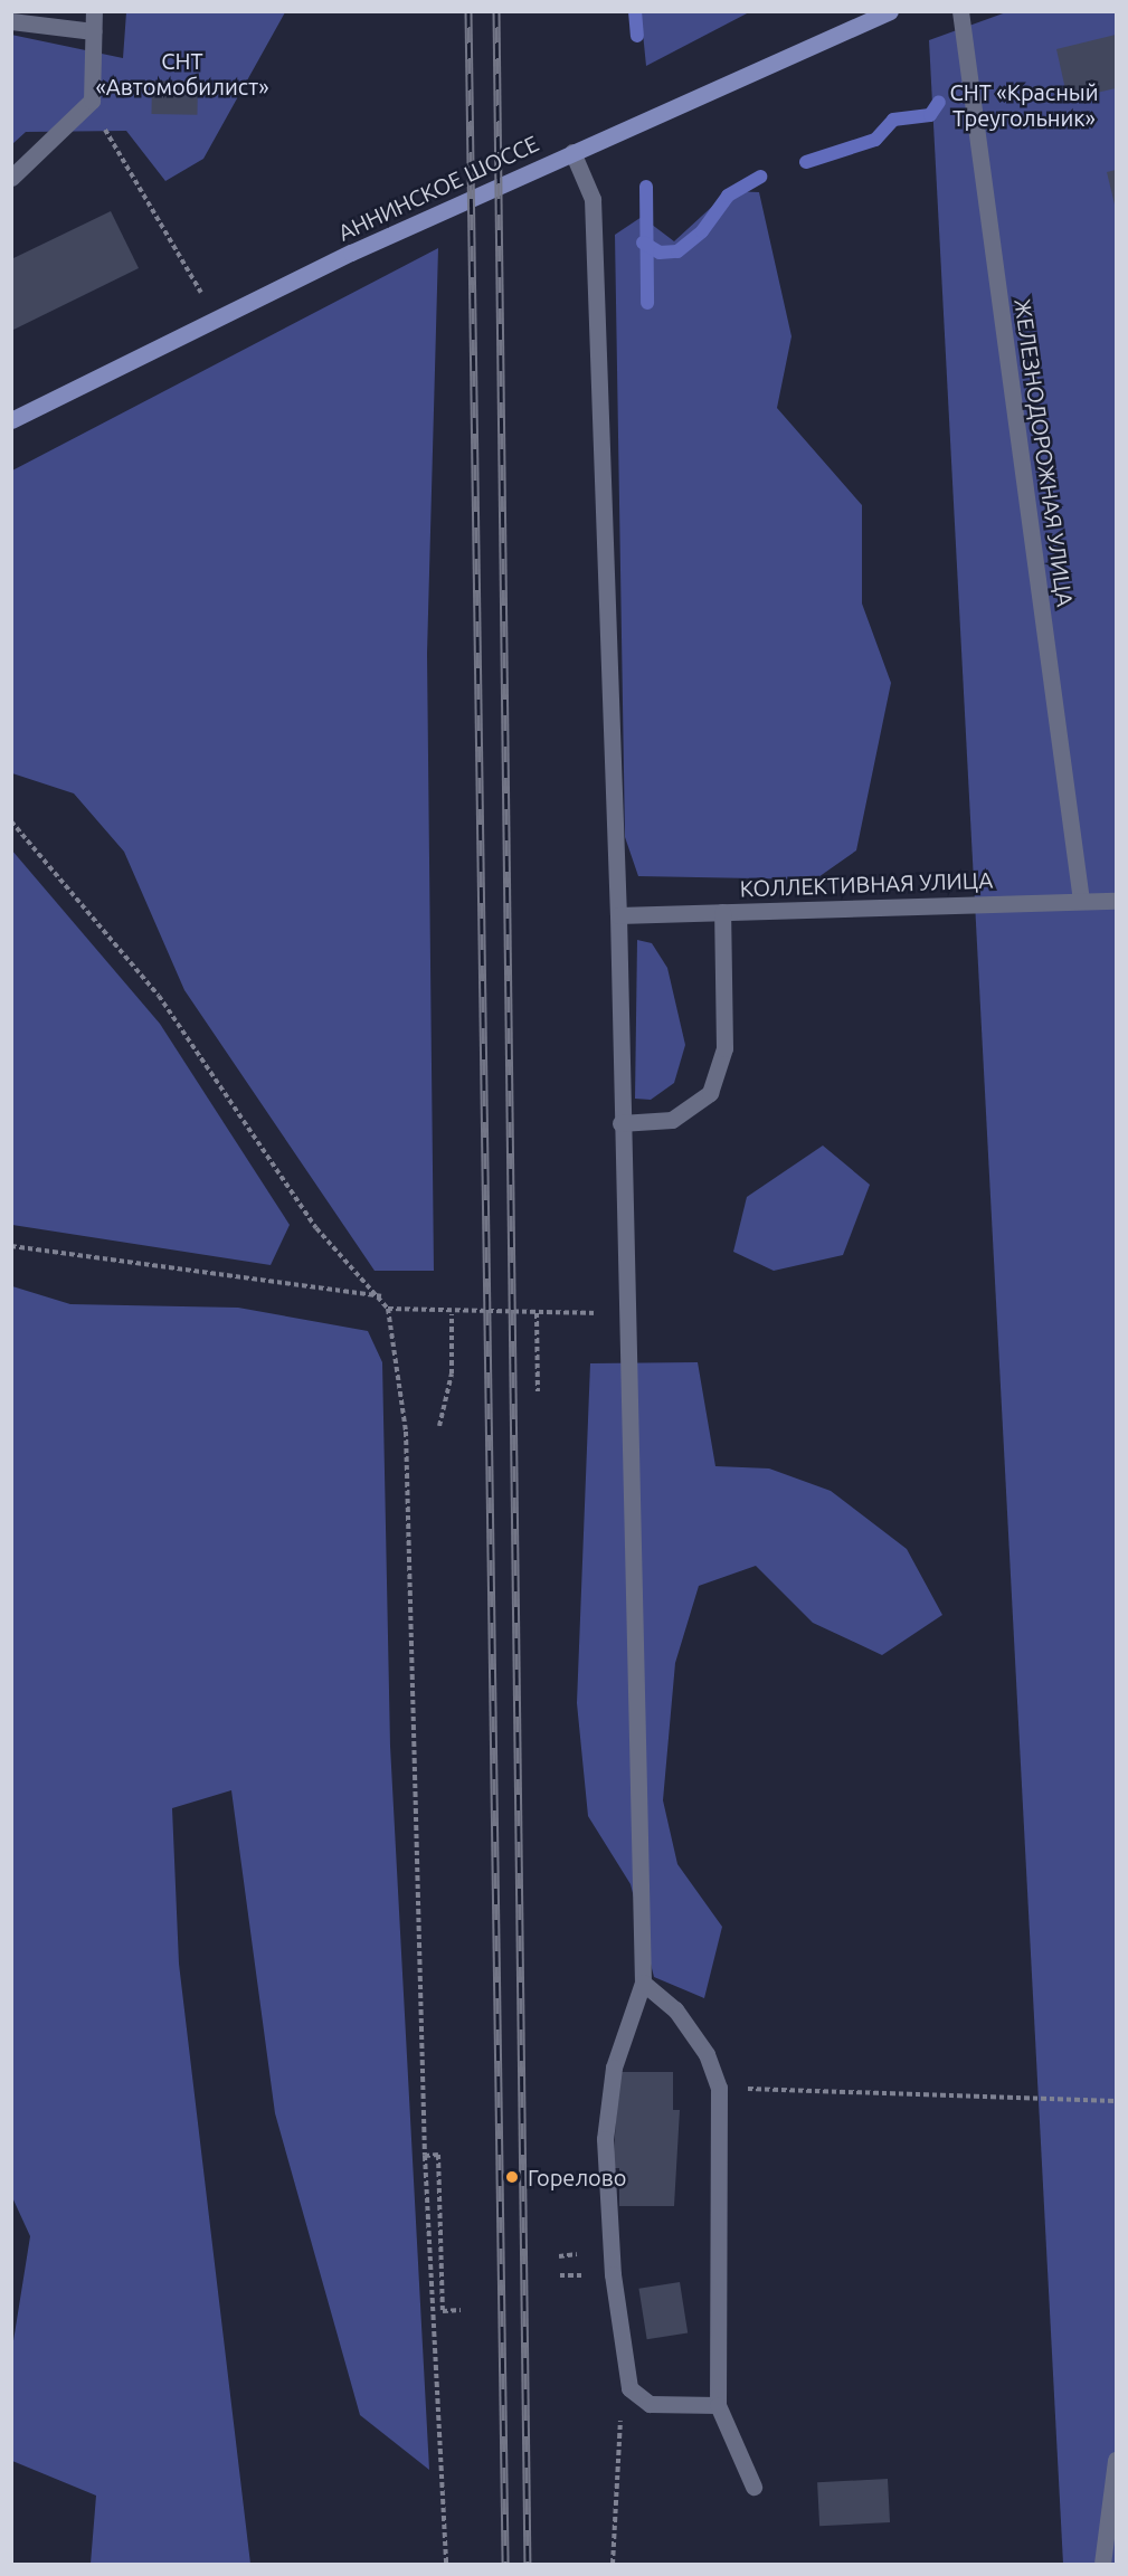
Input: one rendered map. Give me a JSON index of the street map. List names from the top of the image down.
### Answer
{
  "streets": {
    "main road": ["АННИНСКОЕ ШОССЕ"],
    "street": ["ЖЕЛЕЗНОДОРОЖНАЯ УЛИЦА", "КОЛЛЕКТИВНАЯ УЛИЦА"]
  },
  "crossings": [
    ["ЖЕЛЕЗНОДОРОЖНАЯ УЛИЦА", "КОЛЛЕКТИВНАЯ УЛИЦА"]
  ],
  "parks": ["СНТ «Автомобилист»", "СНТ «Красный Треугольник»"],
  "places": ["Горелово"]
}
